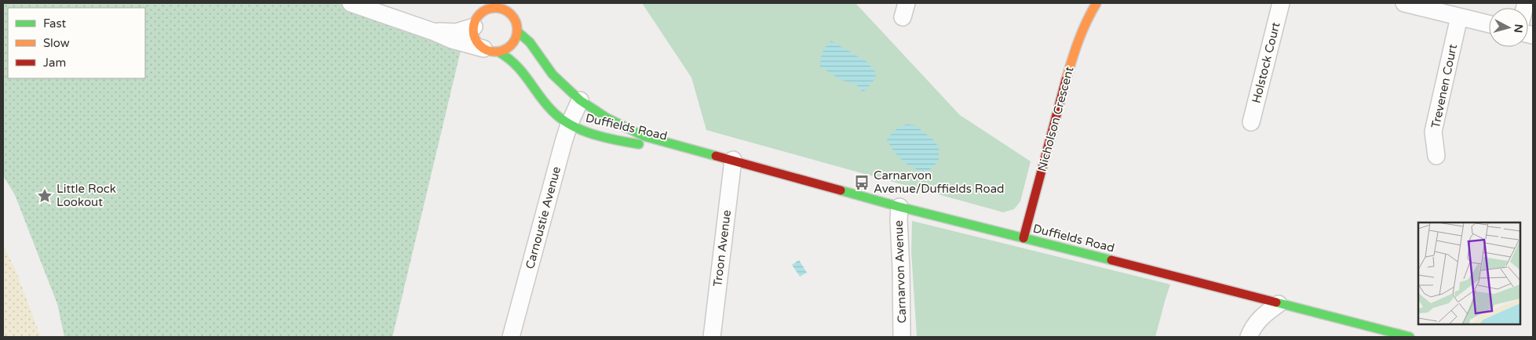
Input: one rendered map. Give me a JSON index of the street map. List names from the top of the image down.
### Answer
{
  "streets": {
    "street": [
      "Holstock Court",
      "Trevenen Court",
      "Nicholson Crescent",
      "Duffields Road",
      "Carnoustie Avenue",
      "Troon Avenue",
      "Carnarvon Avenue"
    ]
  },
  "crossings": [
    ["Nicholson Crescent", "Duffields Road"],
    ["Duffields Road", "Carnoustie Avenue"],
    ["Duffields Road", "Troon Avenue"],
    ["Duffields Road", "Carnarvon Avenue"]
  ],
  "places": {
    "bus stop": ["Carnarvon Avenue/Duffields Road"],
    "place": ["Little Rock Lookout"]
  },
  "legend": ["Fast", "Slow", "Jam"],
  "north": "right"
}
